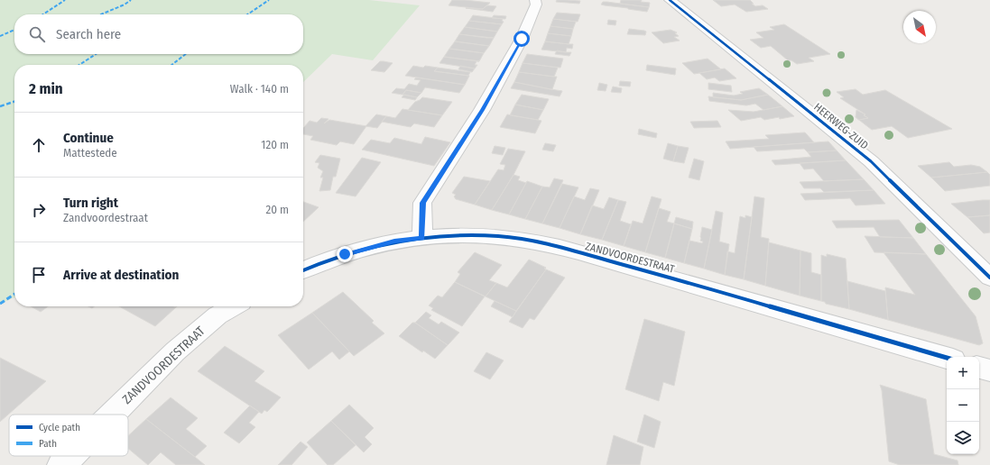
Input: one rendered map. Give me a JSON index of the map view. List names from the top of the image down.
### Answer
{
  "streets": {
    "street": ["HEERWEG-ZUID", "ZANDVOORDESTRAAT"]
  },
  "legend": ["Cycle path", "Path"],
  "north": "bottom right",
  "page": {
    "search": "Search here",
    "heading": ["2 min", "Walk · 140 m"],
    "list": [
      ["Continue", "Mattestede", "120 m"],
      ["Turn right", "Zandvoordestraat", "20 m"],
      "Arrive at destination"
    ],
    "map_buttons": ["+", "−"]
  }
}
